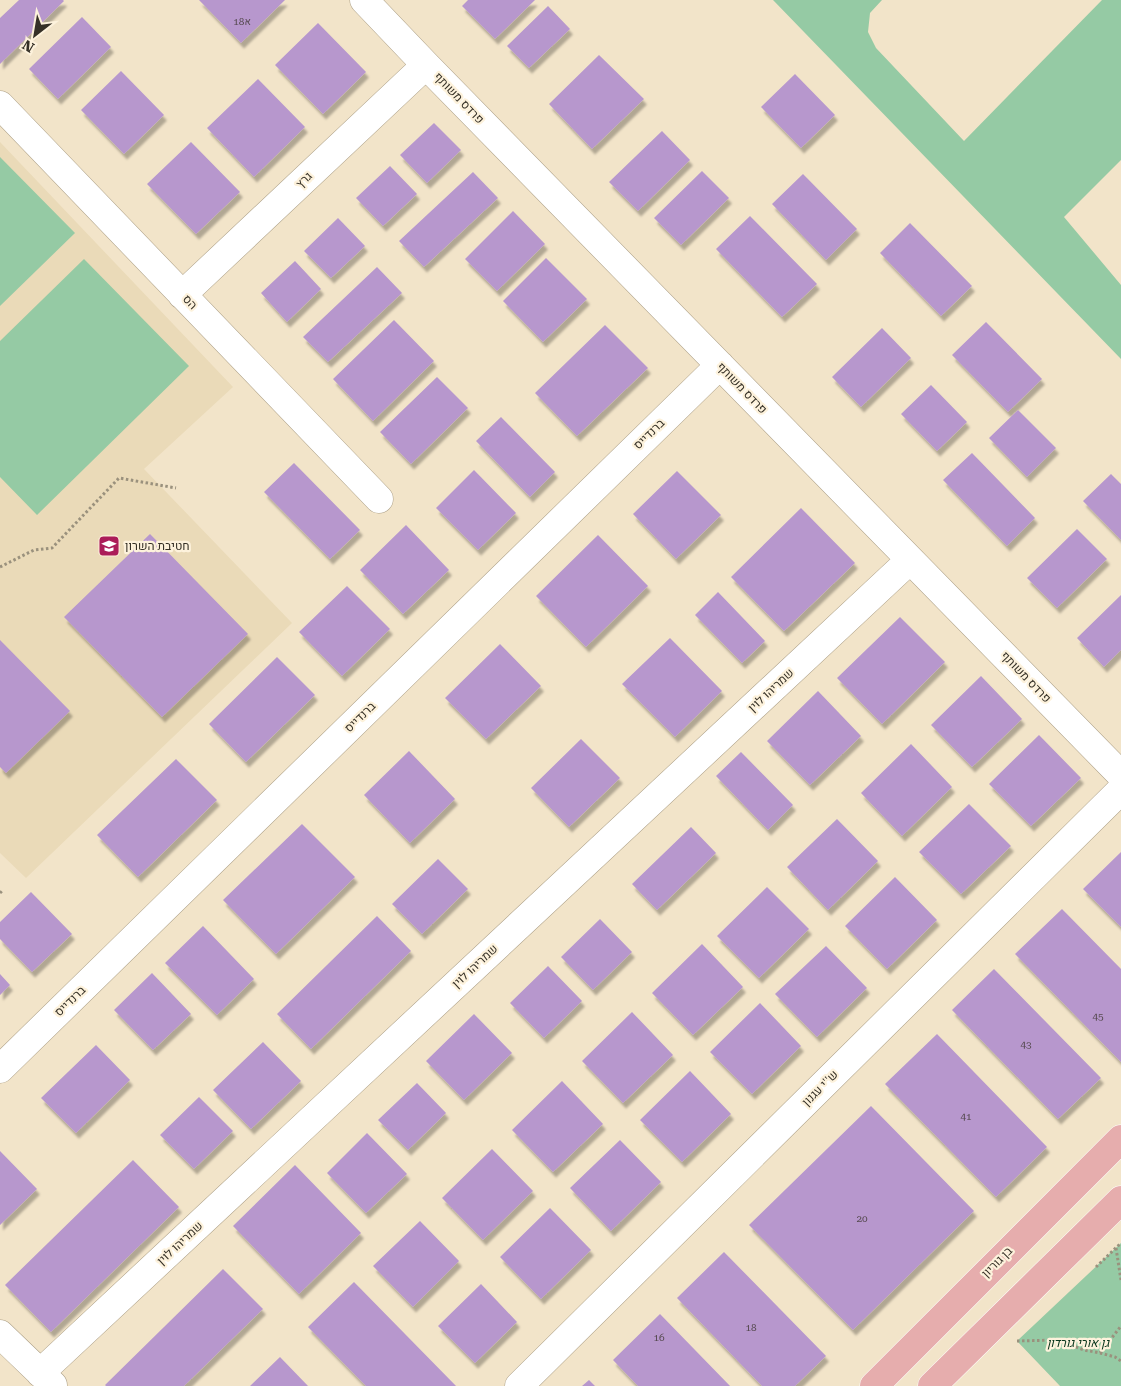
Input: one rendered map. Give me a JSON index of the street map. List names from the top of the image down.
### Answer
{
  "streets": {
    "main road": ["בן גוריון"],
    "street": [
      "פרדס משותף",
      "גרץ",
      "הס",
      "ברנדייס",
      "שמריהו לוין",
      "ש''י עגנון"
    ]
  },
  "crossings": [
    ["פרדס משותף", "גרץ"],
    ["פרדס משותף", "ברנדייס"],
    ["פרדס משותף", "שמריהו לוין"],
    ["גרץ", "הס"]
  ],
  "parks": ["גן אורי גורדון"],
  "places": {
    "school or university": ["חטיבת השרון"]
  },
  "house_numbers": [
    "18א",
    "45",
    "43",
    "41",
    "20",
    "18",
    "16"
  ],
  "north": "bottom left"
}
